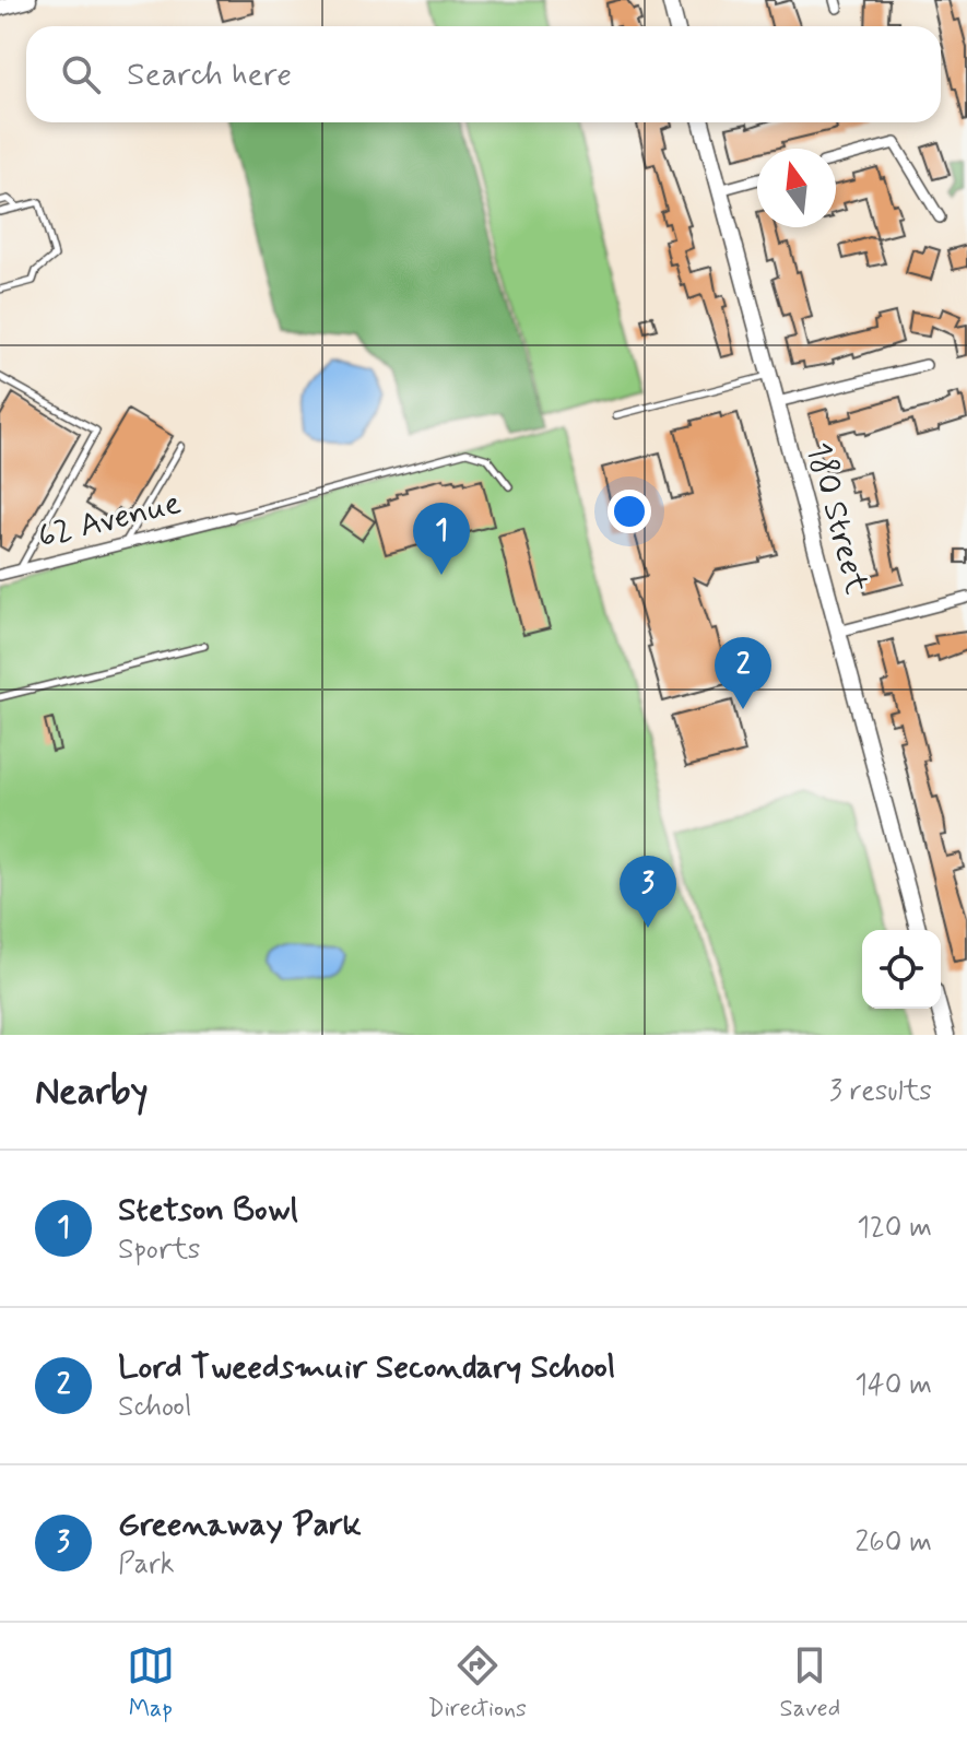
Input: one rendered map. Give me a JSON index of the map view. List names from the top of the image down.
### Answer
{
  "streets": {
    "street": ["180 Street", "62 Avenue"]
  },
  "north": "top",
  "page": {
    "search": "Search here",
    "pins": ["1", "2", "3"],
    "heading": ["Nearby", "3 results"],
    "list": [
      {
        "mark": "1",
        "name": "Stetson Bowl",
        "note": "Sports",
        "value": "120 m"
      },
      {
        "mark": "2",
        "name": "Lord Tweedsmuir Secondary School",
        "note": "School",
        "value": "140 m"
      },
      {
        "mark": "3",
        "name": "Greenaway Park",
        "note": "Park",
        "value": "260 m"
      }
    ],
    "nav": ["Map", "Directions", "Saved"]
  }
}
